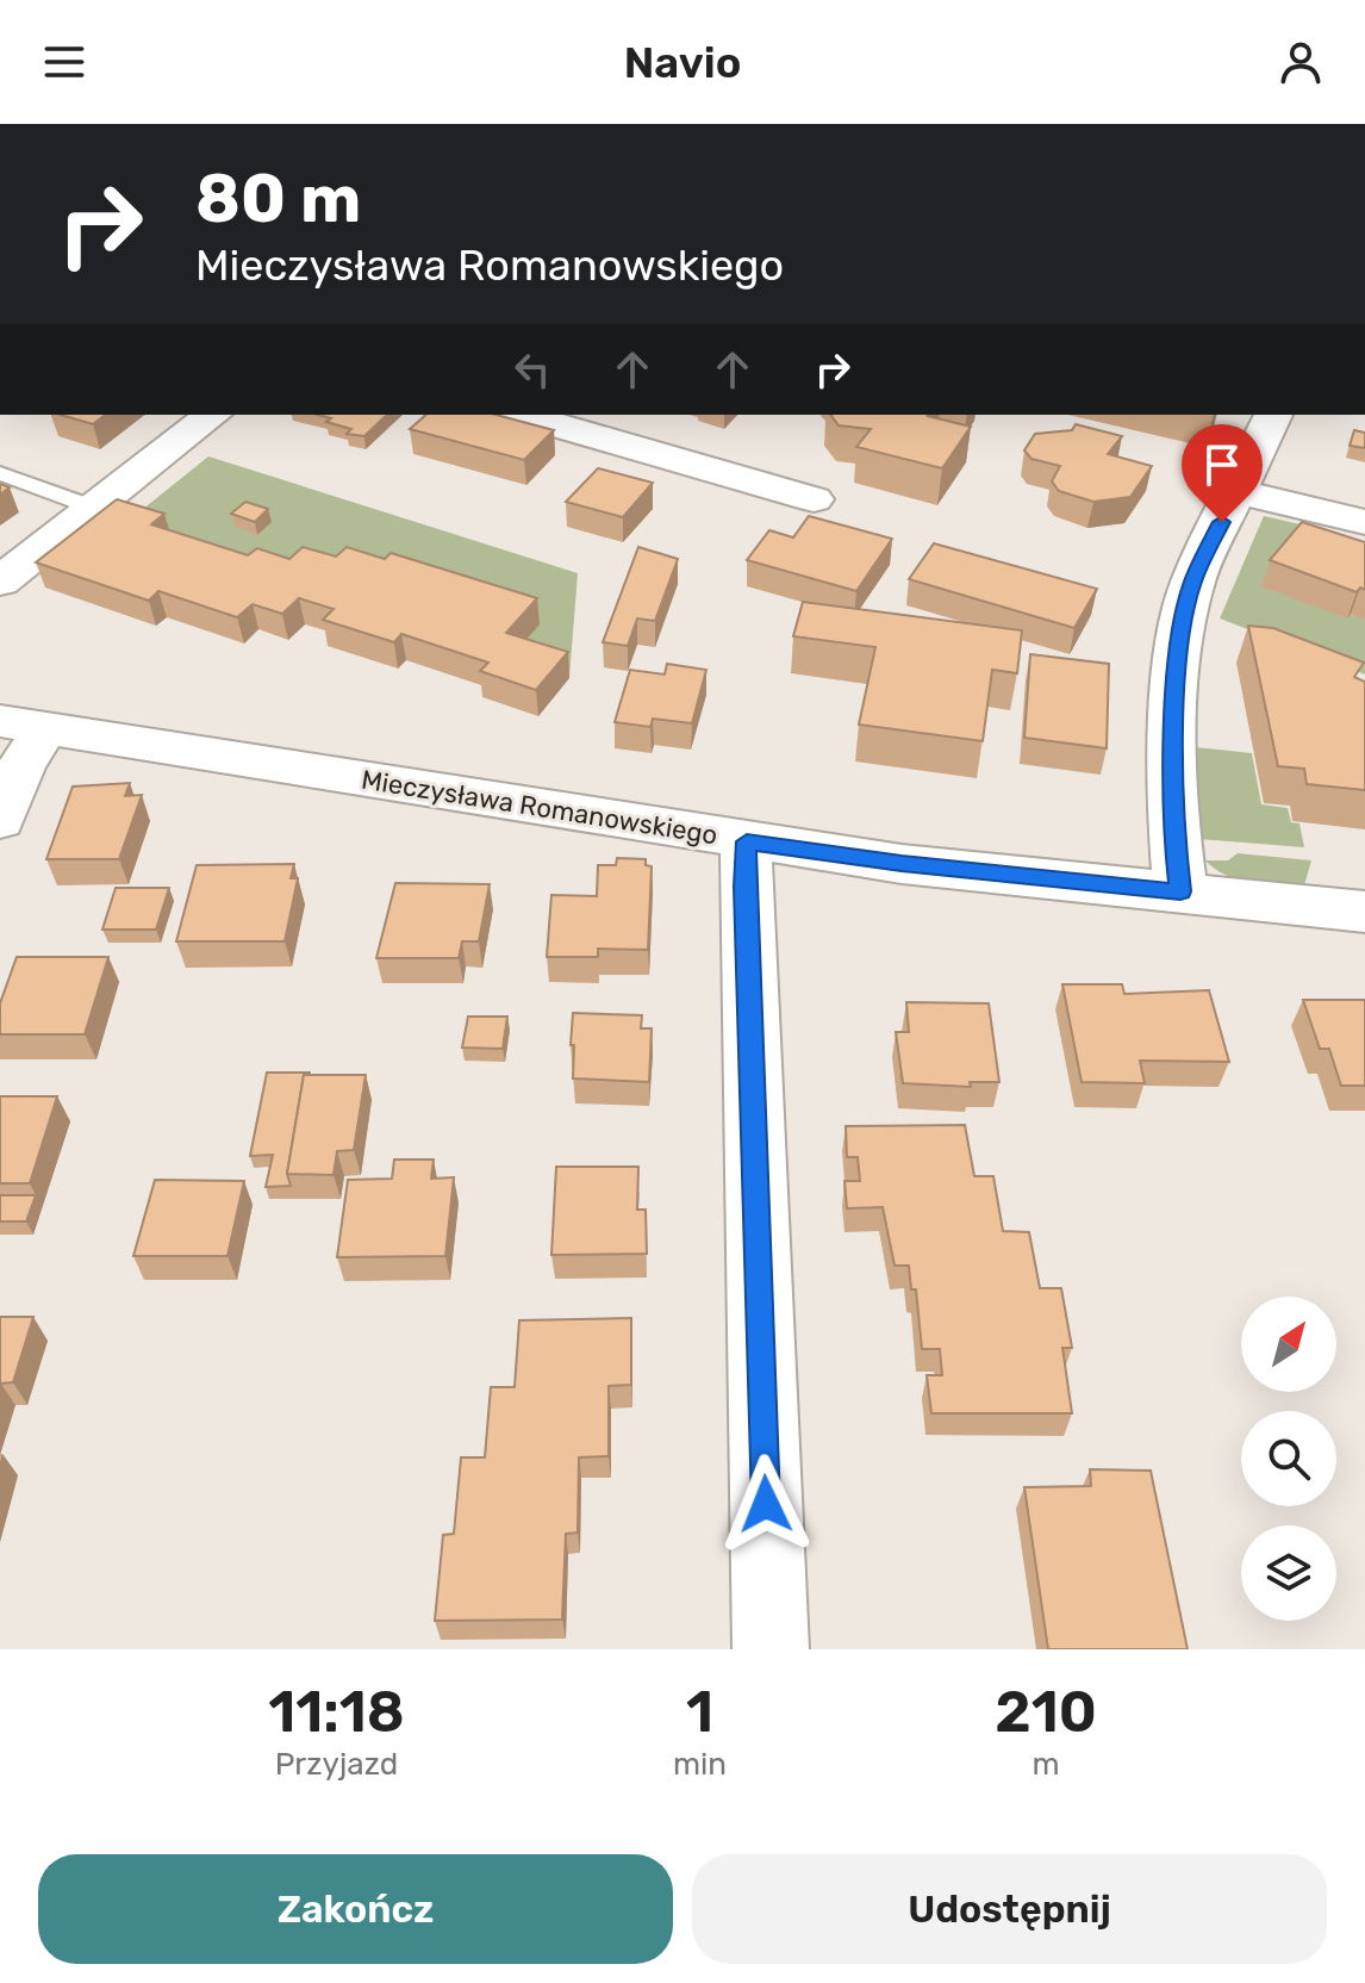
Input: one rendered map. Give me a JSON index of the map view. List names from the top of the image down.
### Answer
{
  "streets": {
    "street": ["Mieczysława Romanowskiego"]
  },
  "north": "top right",
  "page": {
    "header": "Navio",
    "turn": ["80 m", "Mieczysława Romanowskiego"],
    "eta": [
      "11:18",
      "Przyjazd",
      "1",
      "min",
      "210",
      "m"
    ],
    "buttons": ["Zakończ", "Udostępnij"]
  }
}
